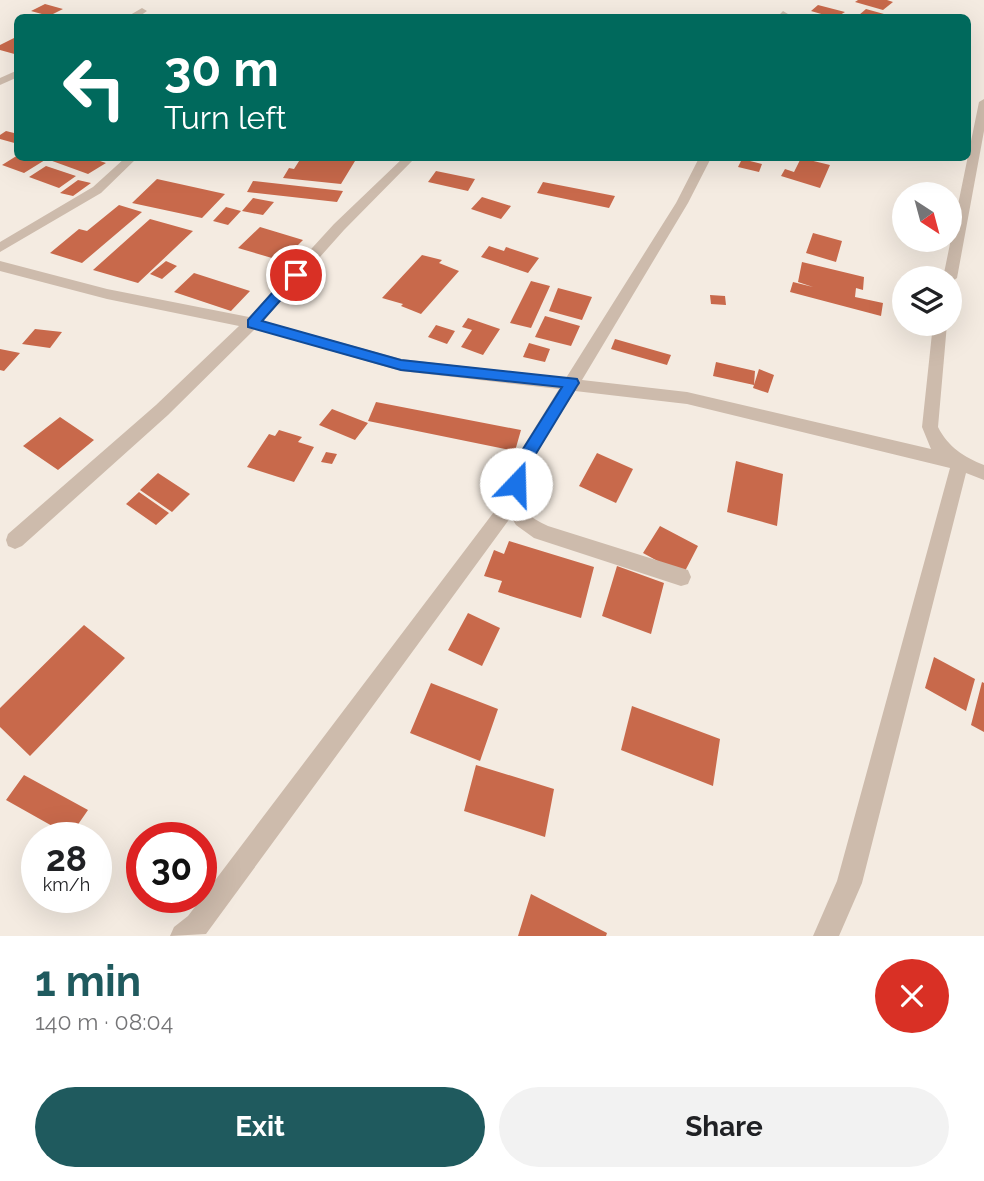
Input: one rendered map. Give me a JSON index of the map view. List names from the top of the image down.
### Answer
{
  "north": "bottom right",
  "page": {
    "turn": ["30 m", "Turn left"],
    "speed": "28 km/h",
    "limit": "30",
    "heading": ["1 min", "140 m · 08:04"],
    "buttons": ["Exit", "Share"]
  }
}
